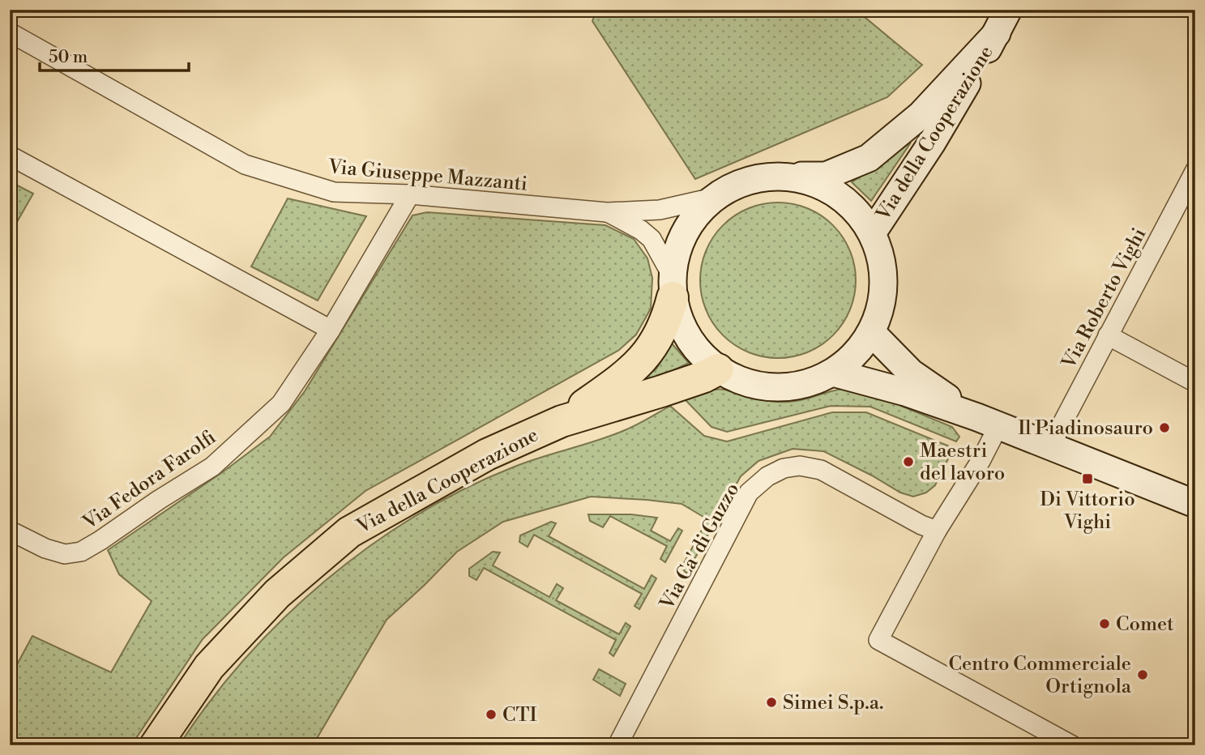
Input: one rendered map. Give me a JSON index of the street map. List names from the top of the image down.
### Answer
{
  "streets": {
    "highway": ["Via della Cooperazione"],
    "street": [
      "Via Giuseppe Mazzanti",
      "Via Roberto Vighi",
      "Via Fedora Farolfi",
      "Via Ca' di Guzzo"
    ]
  },
  "crossings": [
    ["Via della Cooperazione", "Via Giuseppe Mazzanti"],
    ["Via Giuseppe Mazzanti", "Via Fedora Farolfi"]
  ],
  "places": {
    "other": [
      "Il Piadinosauro",
      "Maestri del lavoro",
      "Comet",
      "Centro Commerciale Ortignola",
      "Simei S.p.a.",
      "CTI"
    ],
    "transit": ["Di Vittorio Vighi"]
  },
  "scale_bar": "50 m"
}
